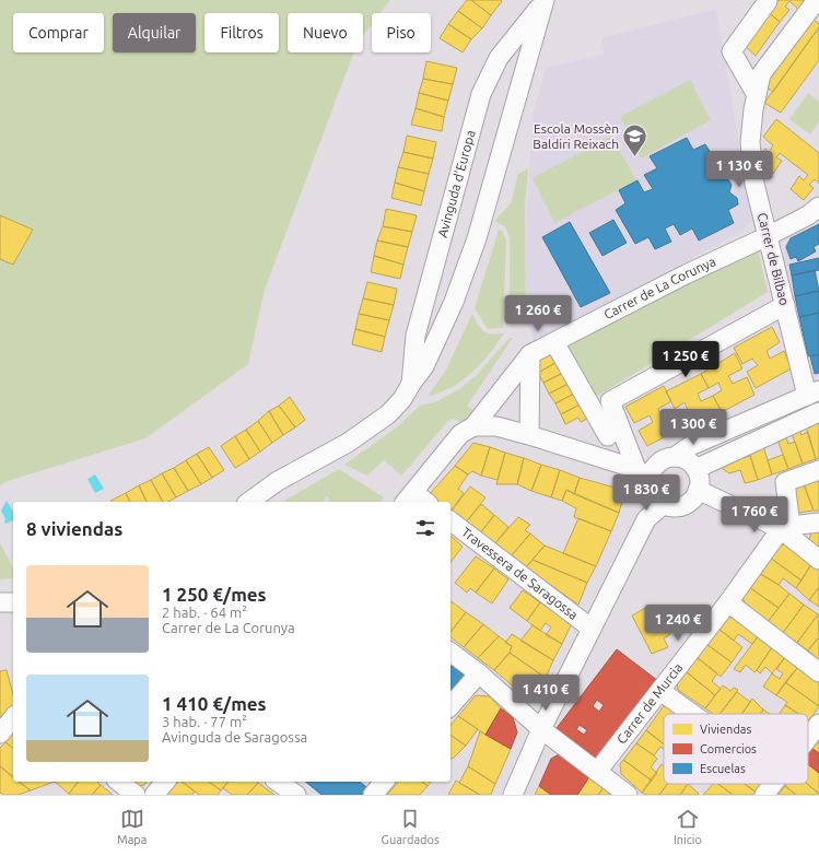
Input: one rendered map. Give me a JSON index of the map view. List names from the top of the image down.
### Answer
{
  "streets": {
    "street": [
      "Avinguda d'Europa",
      "Carrer de Bilbao",
      "Carrer de La Corunya",
      "Travessera de Saragossa",
      "Carrer de Murcia"
    ]
  },
  "crossings": [
    ["Carrer de Bilbao", "Carrer de La Corunya"]
  ],
  "places": {
    "school or university": ["Escola Mossèn Baldiri Reixach"]
  },
  "legend": ["Viviendas", "Comercios", "Escuelas"],
  "page": {
    "chip": [
      "Comprar",
      "Alquilar",
      "Filtros",
      "Nuevo",
      "Piso"
    ],
    "price": [
      "1 130 €",
      "1 260 €",
      "1 250 €",
      "1 300 €",
      "1 830 €",
      "1 760 €",
      "1 240 €",
      "1 410 €"
    ],
    "heading": "8 viviendas",
    "list": [
      {
        "name": "1 250 €/mes",
        "note": "2 hab. · 64 m² · Carrer de La Corunya"
      },
      {
        "name": "1 410 €/mes",
        "note": "3 hab. · 77 m² · Avinguda de Saragossa"
      }
    ],
    "tabs": ["Mapa", "Guardados", "Inicio"]
  }
}
